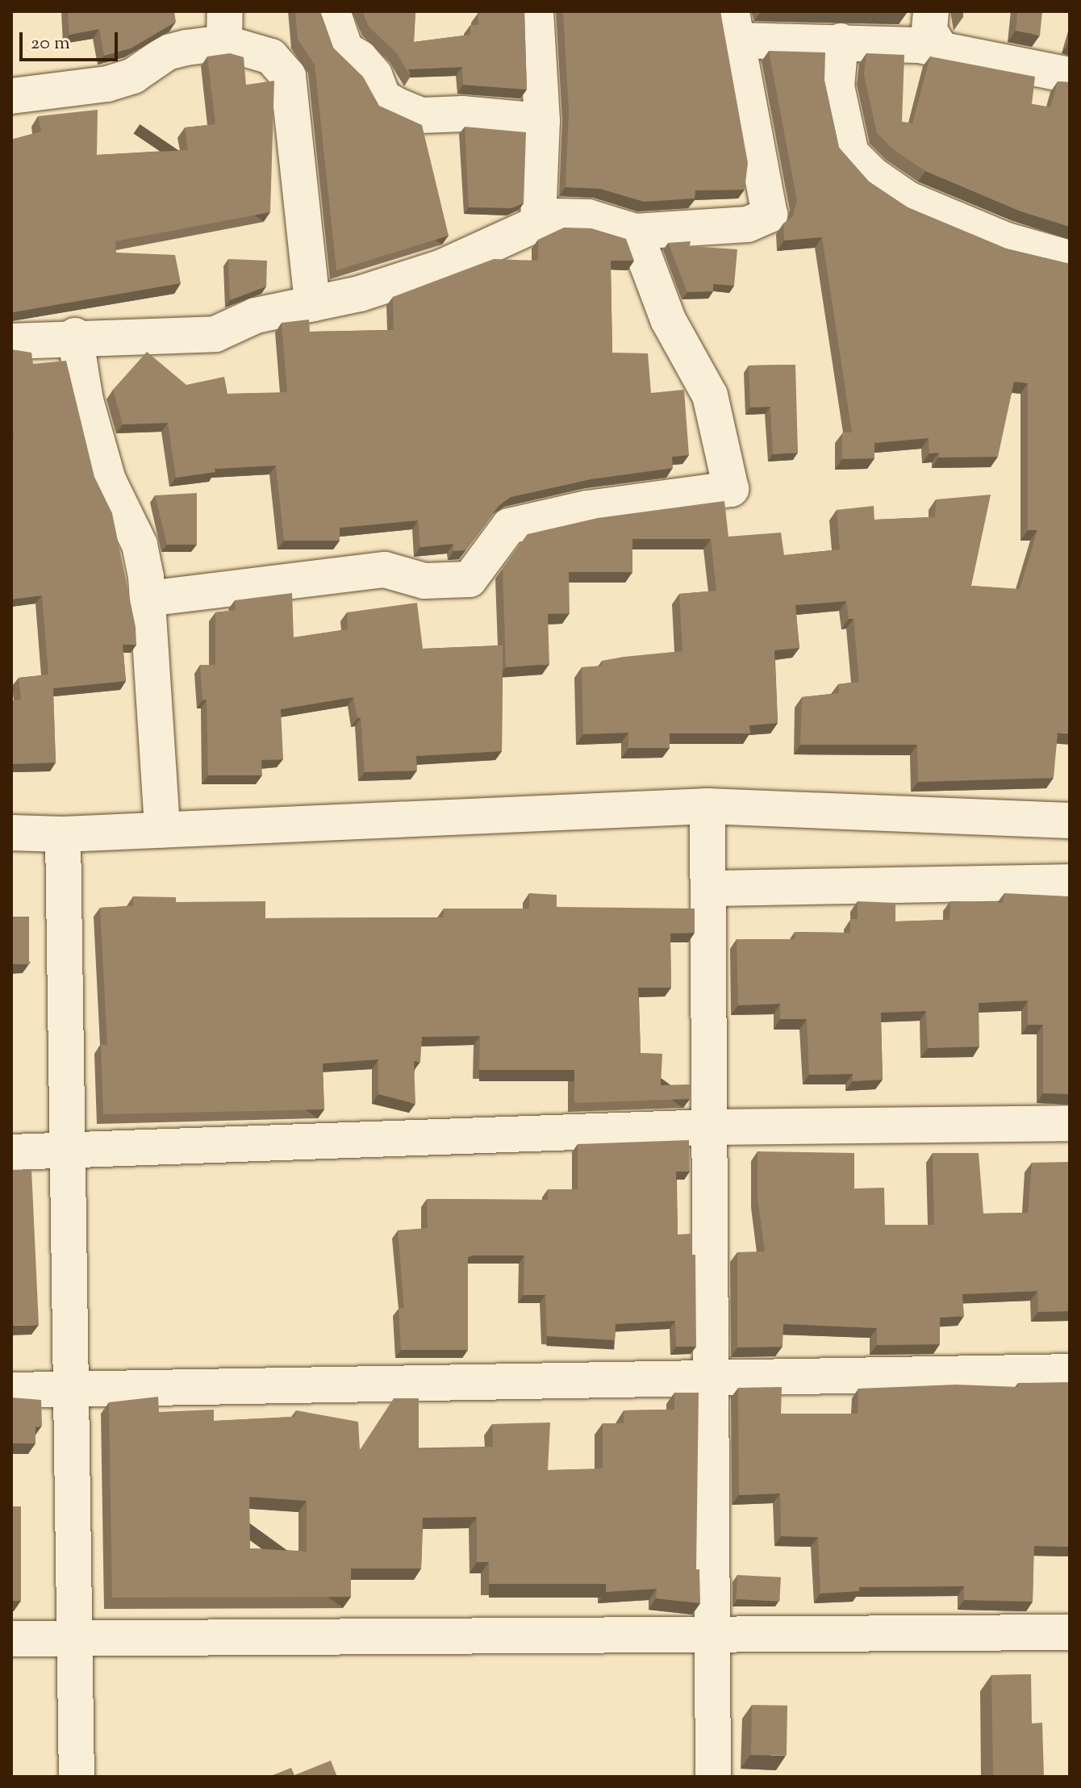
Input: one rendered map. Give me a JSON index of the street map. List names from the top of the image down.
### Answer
{
  "scale_bar": "20 m"
}
